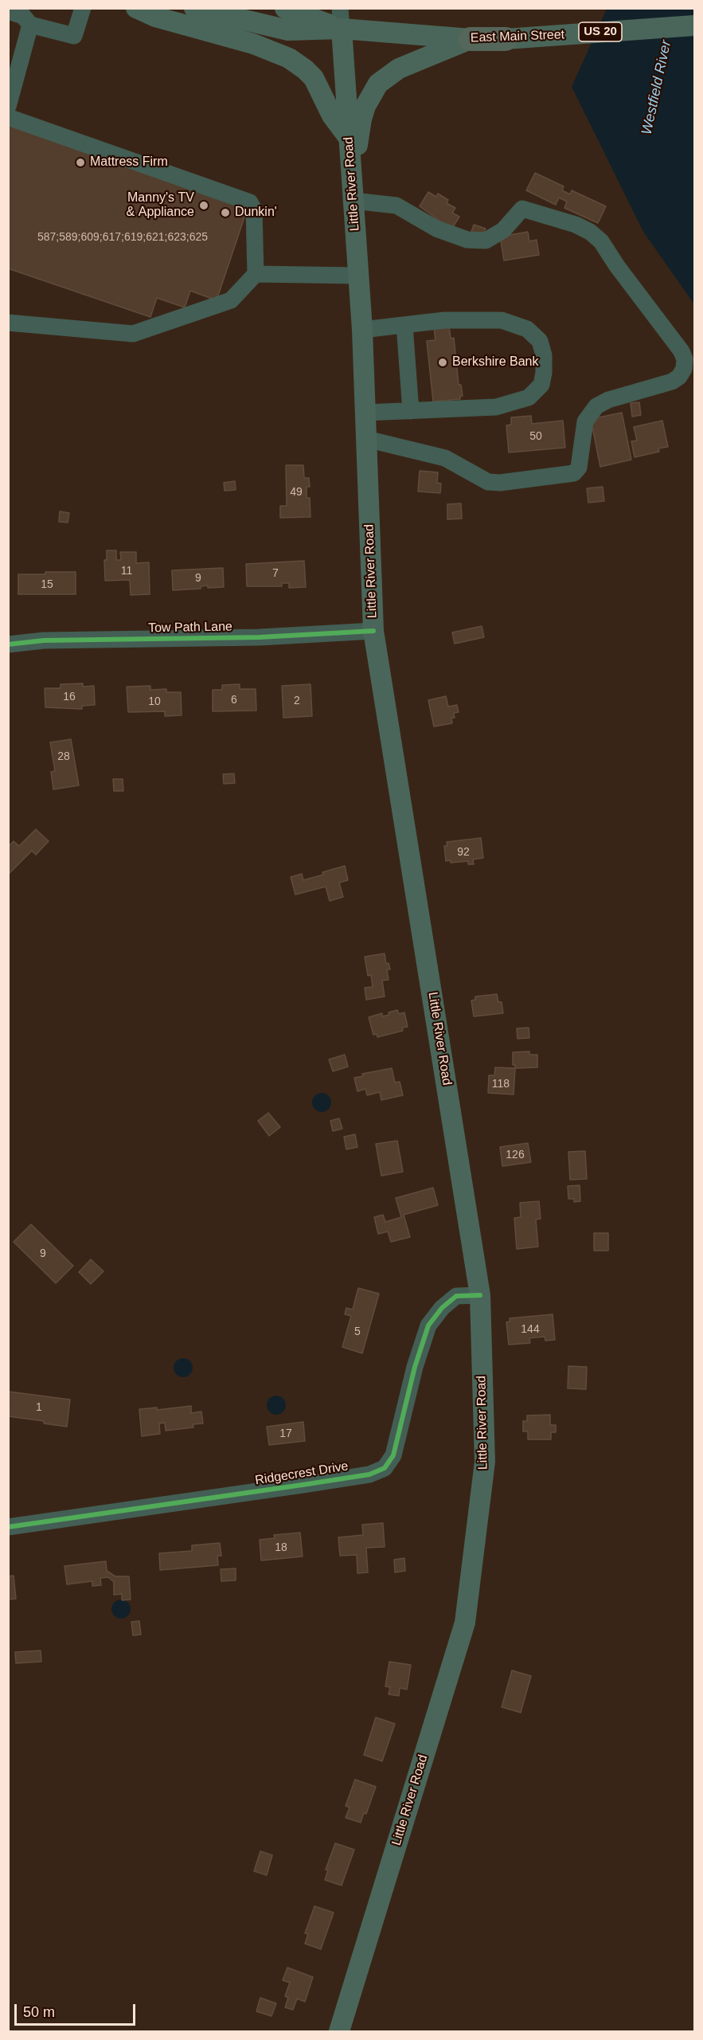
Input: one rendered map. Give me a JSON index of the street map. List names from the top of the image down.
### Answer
{
  "streets": {
    "highway": ["US 20", "East Main Street"],
    "main road": ["Little River Road"],
    "street": ["Tow Path Lane", "Ridgecrest Drive"]
  },
  "crossings": [
    ["East Main Street", "Little River Road"],
    ["Little River Road", "Tow Path Lane"],
    ["Little River Road", "Ridgecrest Drive"]
  ],
  "water": ["Westfield River"],
  "places": [
    "Mattress Firm",
    "Manny's TV & Appliance",
    "Dunkin'",
    "Berkshire Bank"
  ],
  "house_numbers": [
    "587;589;609;617;619;621;623;625",
    "50",
    "49",
    "11",
    "7",
    "9",
    "15",
    "16",
    "6",
    "2",
    "10",
    "28",
    "92",
    "118",
    "126",
    "9",
    "144",
    "5",
    "1",
    "17",
    "18"
  ],
  "scale_bar": "50 m"
}
